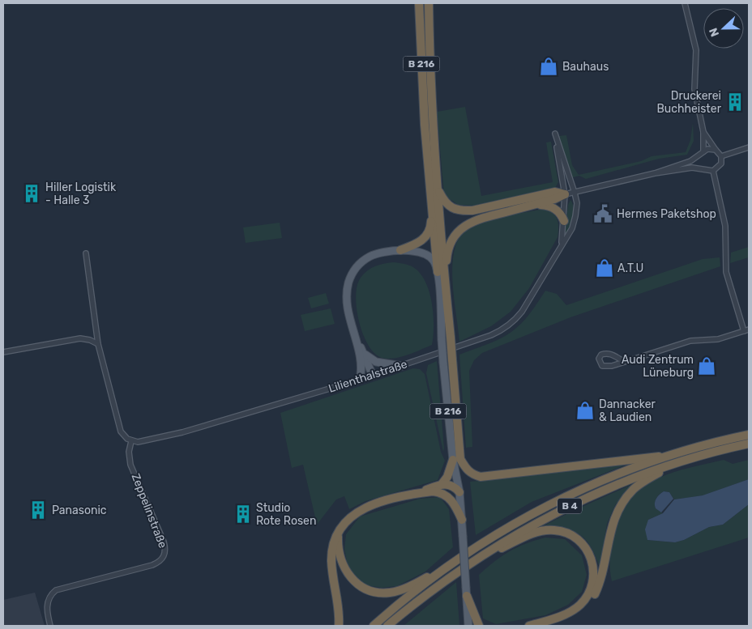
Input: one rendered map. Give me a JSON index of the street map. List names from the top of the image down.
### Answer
{
  "streets": {
    "highway": ["B 216", "B 4"],
    "street": ["Lilienthalstraße", "Zeppelinstraße"]
  },
  "crossings": [
    ["Lilienthalstraße", "Zeppelinstraße"]
  ],
  "places": {
    "shop": [
      "Bauhaus",
      "A.T.U",
      "Audi Zentrum Lüneburg",
      "Dannacker & Laudien"
    ],
    "building": [
      "Druckerei Buchheister",
      "Hiller Logistik - Halle 3",
      "Panasonic",
      "Studio Rote Rosen"
    ],
    "public building": ["Hermes Paketshop"]
  },
  "north": "left"
}
